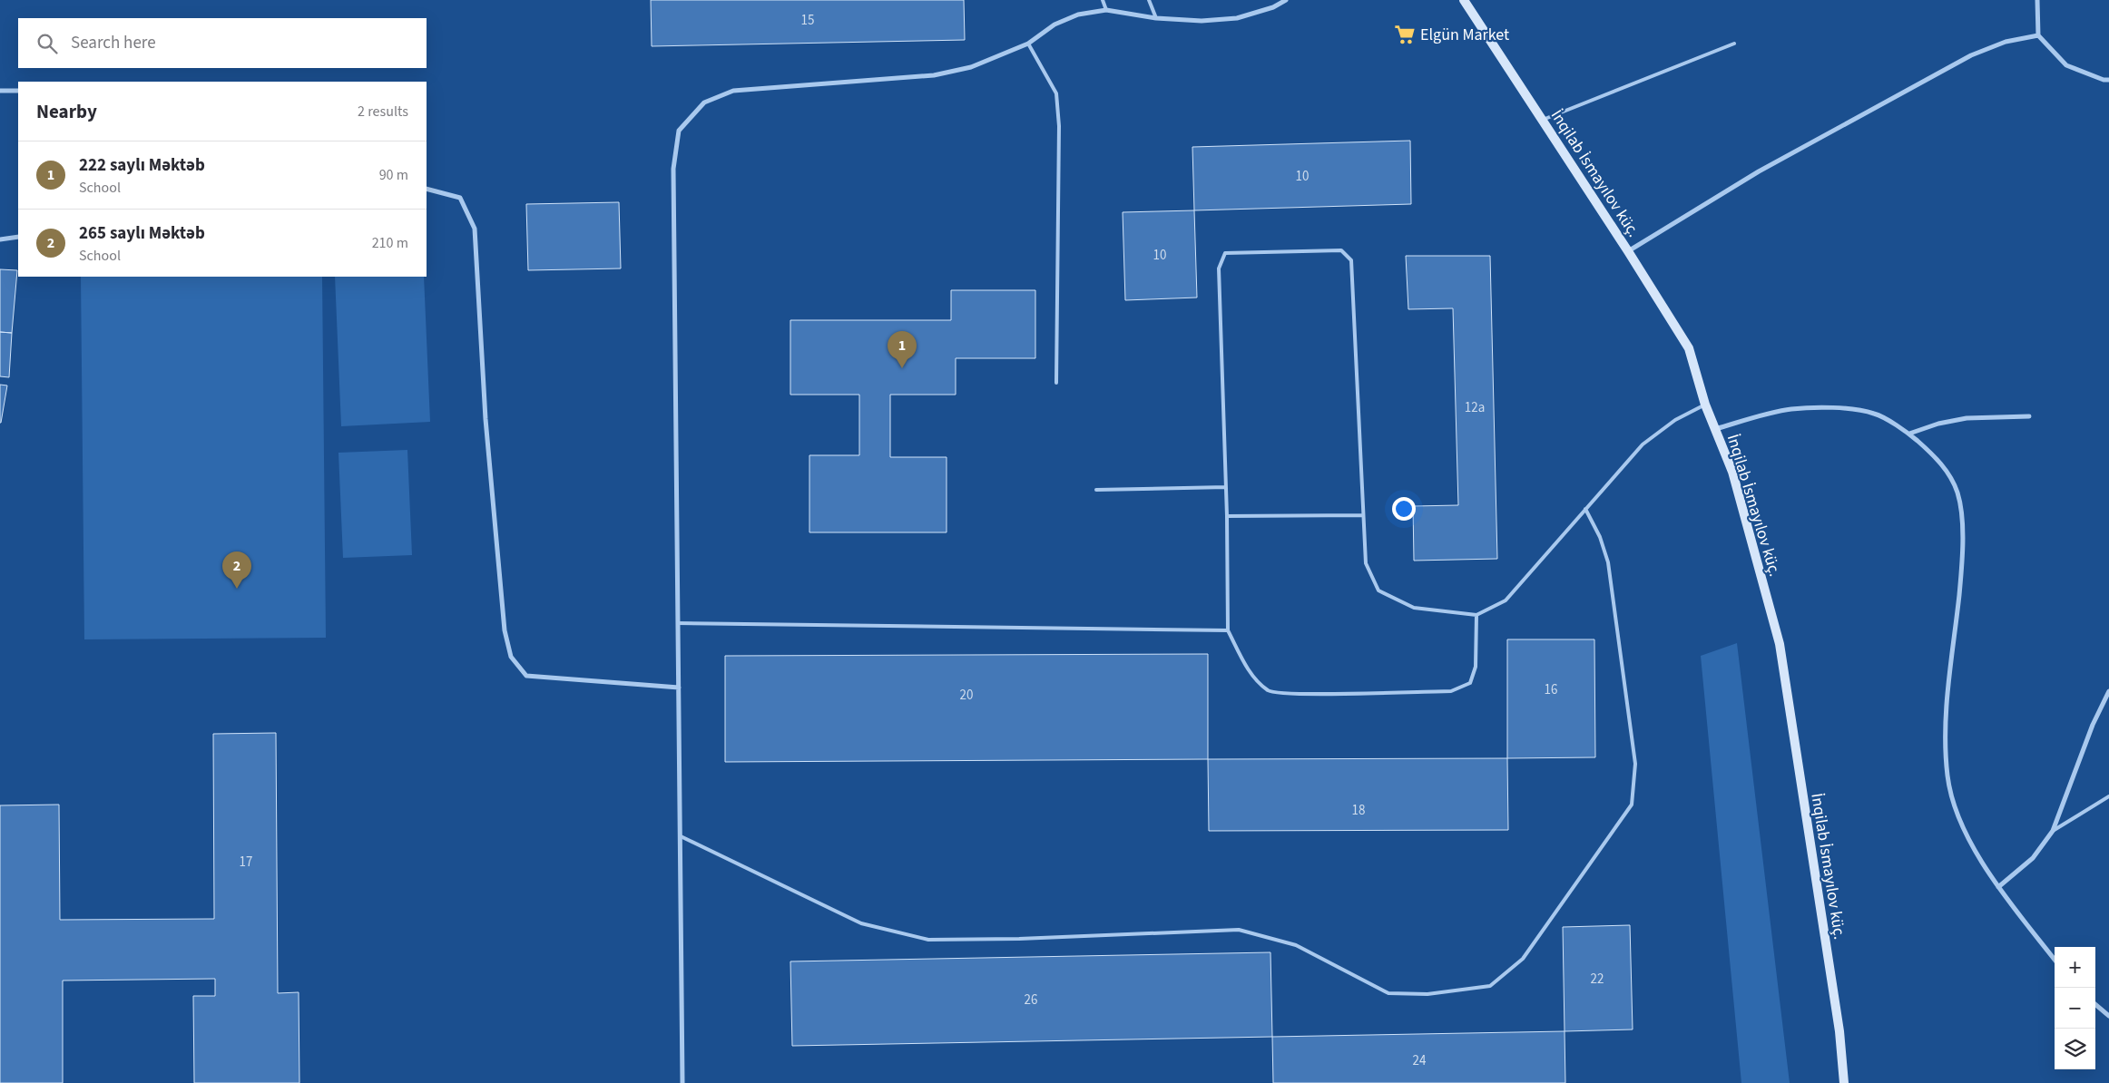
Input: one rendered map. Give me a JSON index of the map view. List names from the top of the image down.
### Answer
{
  "streets": {
    "main road": ["İnqilab İsmayılov küç."]
  },
  "places": {
    "supermarket": ["Elgün Market"]
  },
  "house_numbers": [
    "15",
    "10",
    "10",
    "12a",
    "16",
    "20",
    "18",
    "17",
    "22",
    "26",
    "24"
  ],
  "page": {
    "search": "Search here",
    "heading": ["Nearby", "2 results"],
    "list": [
      {
        "mark": "1",
        "name": "222 saylı Məktəb",
        "note": "School",
        "value": "90 m"
      },
      {
        "mark": "2",
        "name": "265 saylı Məktəb",
        "note": "School",
        "value": "210 m"
      }
    ],
    "pins": ["1", "2"],
    "map_buttons": ["+", "−"]
  }
}
